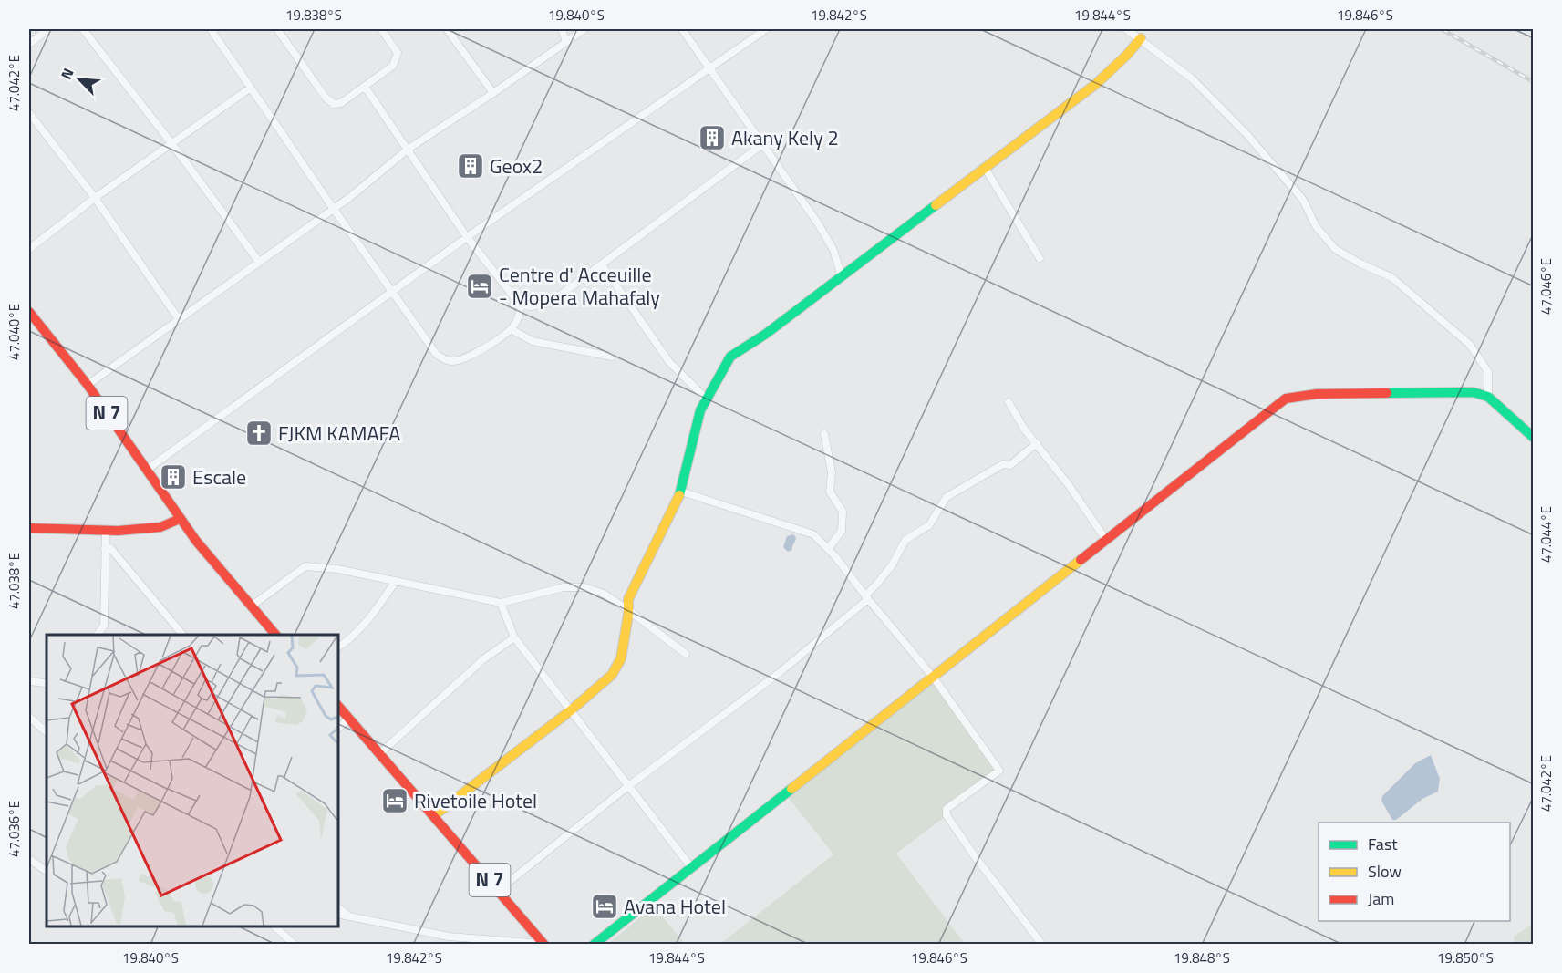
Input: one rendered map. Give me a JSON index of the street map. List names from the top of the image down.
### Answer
{
  "streets": {
    "street": ["N 7"]
  },
  "places": {
    "building": ["Akany Kely 2", "Geox2", "Escale"],
    "hotel": ["Centre d' Acceuille - Mopera Mahafaly", "Rivetoile Hotel", "Avana Hotel"],
    "church": ["FJKM KAMAFA"]
  },
  "legend": ["Fast", "Slow", "Jam"],
  "north": "top left",
  "coordinates": [
    "19.838°S",
    "19.840°S",
    "19.842°S",
    "19.844°S",
    "19.846°S",
    "47.042°E",
    "47.046°E",
    "47.040°E",
    "47.044°E",
    "47.038°E",
    "47.036°E",
    "19.848°S",
    "19.850°S"
  ]
}
